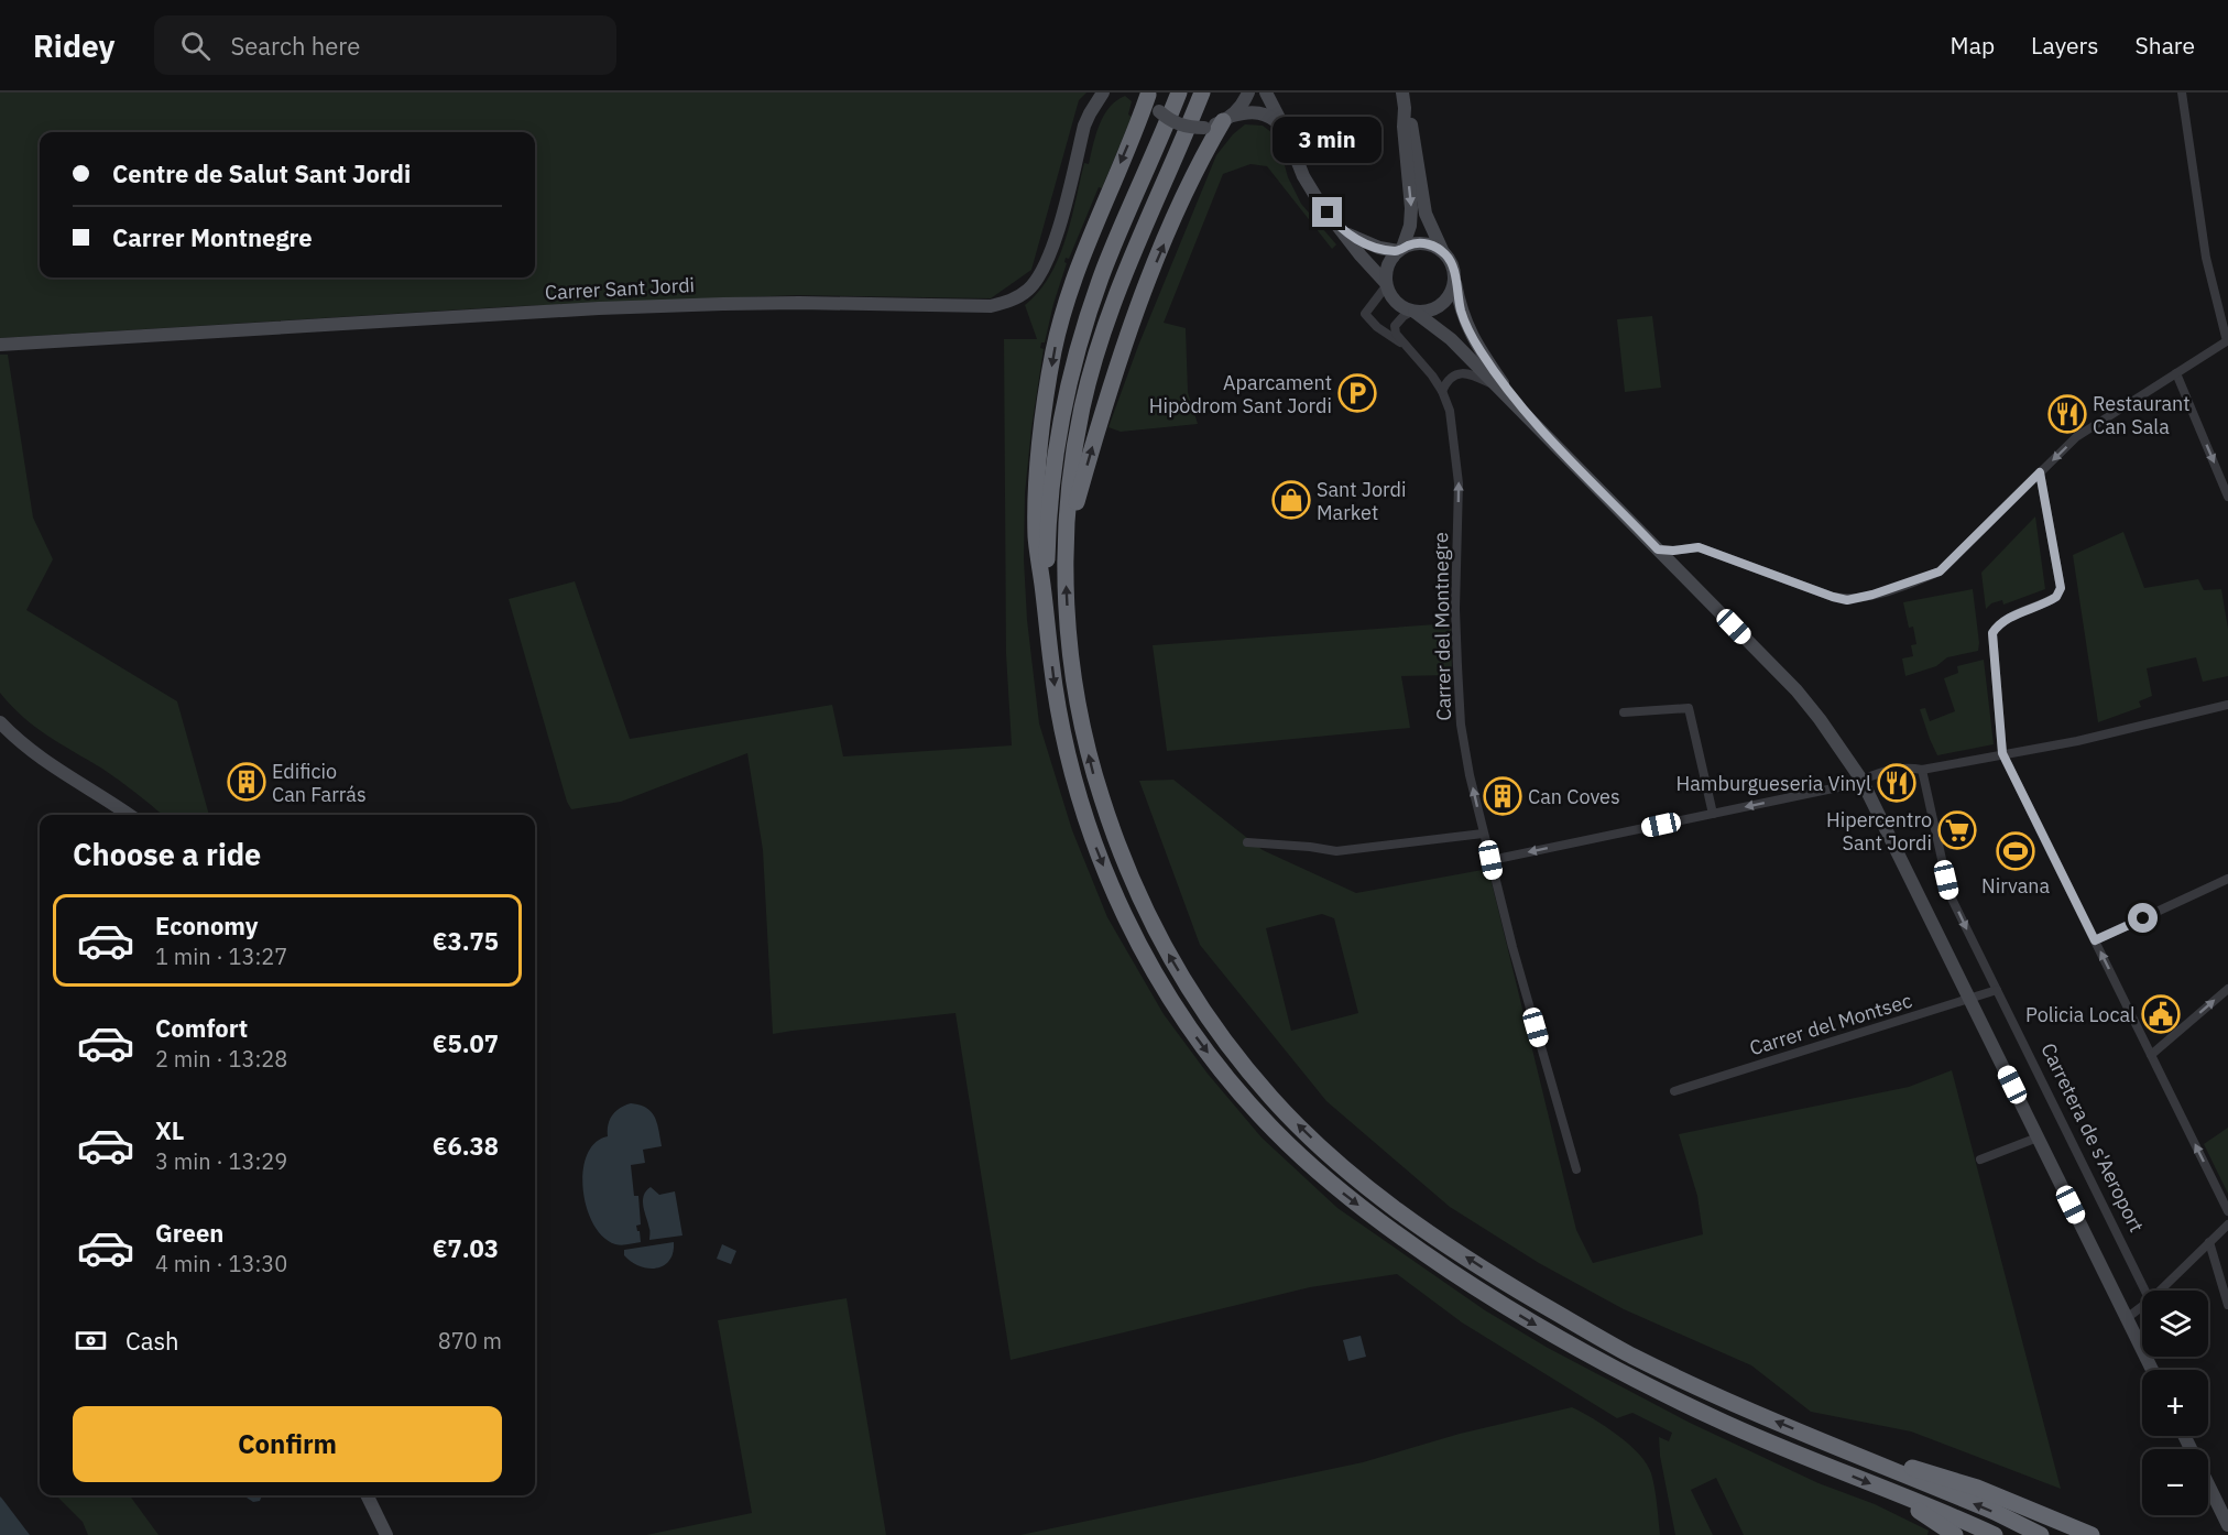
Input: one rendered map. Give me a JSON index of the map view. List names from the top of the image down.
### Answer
{
  "streets": {
    "main road": ["Carrer Sant Jordi"],
    "street": ["Carrer del Montnegre", "Carrer del Montsec", "Carretera de s'Aeroport"]
  },
  "crossings": [
    ["Carrer del Montsec", "Carretera de s'Aeroport"]
  ],
  "one_way": ["Carrer del Montnegre", "Carretera de s'Aeroport"],
  "places": {
    "parking": ["Aparcament Hipòdrom Sant Jordi"],
    "restaurant": ["Restaurant Can Sala", "Hamburgueseria Vinyl"],
    "shop": ["Sant Jordi Market"],
    "building": ["Edificio Can Farrás", "Can Coves"],
    "supermarket": ["Hipercentro Sant Jordi"],
    "sports": ["Nirvana"],
    "public building": ["Policia Local"]
  },
  "page": {
    "header": "Ridey",
    "search": "Search here",
    "nav": ["Map", "Layers", "Share"],
    "bubble": "3 min",
    "banner": ["Centre de Salut Sant Jordi", "Carrer Montnegre"],
    "heading": "Choose a ride",
    "list": [
      {
        "name": "Economy",
        "note": "1 min · 13:27",
        "value": "€3.75"
      },
      {
        "name": "Comfort",
        "note": "2 min · 13:28",
        "value": "€5.07"
      },
      {
        "name": "XL",
        "note": "3 min · 13:29",
        "value": "€6.38"
      },
      {
        "name": "Green",
        "note": "4 min · 13:30",
        "value": "€7.03"
      }
    ],
    "map_buttons": ["+", "−"],
    "pay": ["Cash", "870 m"],
    "buttons": "Confirm"
  }
}
